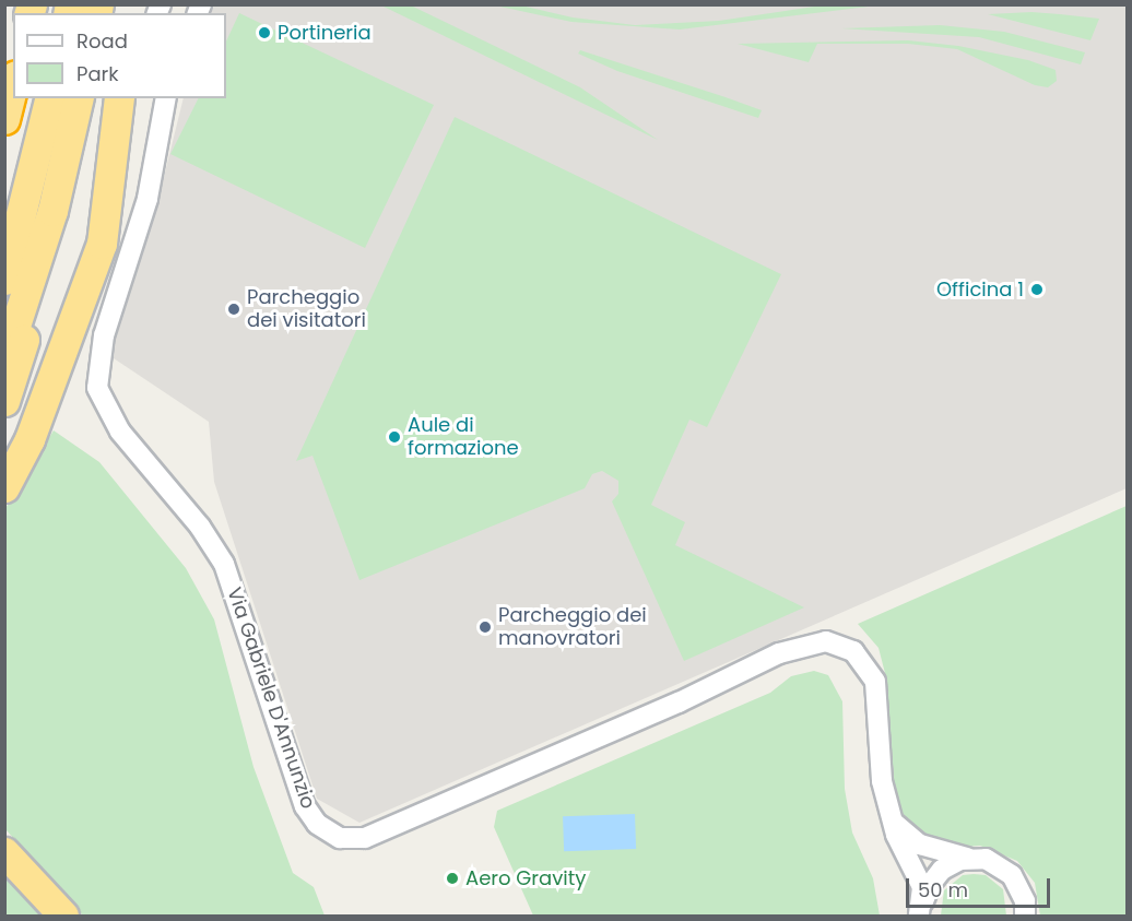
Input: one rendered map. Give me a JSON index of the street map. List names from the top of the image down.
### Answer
{
  "streets": {
    "street": ["Via Gabriele D'Annunzio"]
  },
  "places": [
    "Portineria",
    "Officina 1",
    "Parcheggio dei visitatori",
    "Aule di formazione",
    "Parcheggio dei manovratori",
    "Aero Gravity"
  ],
  "legend": ["Road", "Park"],
  "scale_bar": "50 m"
}
